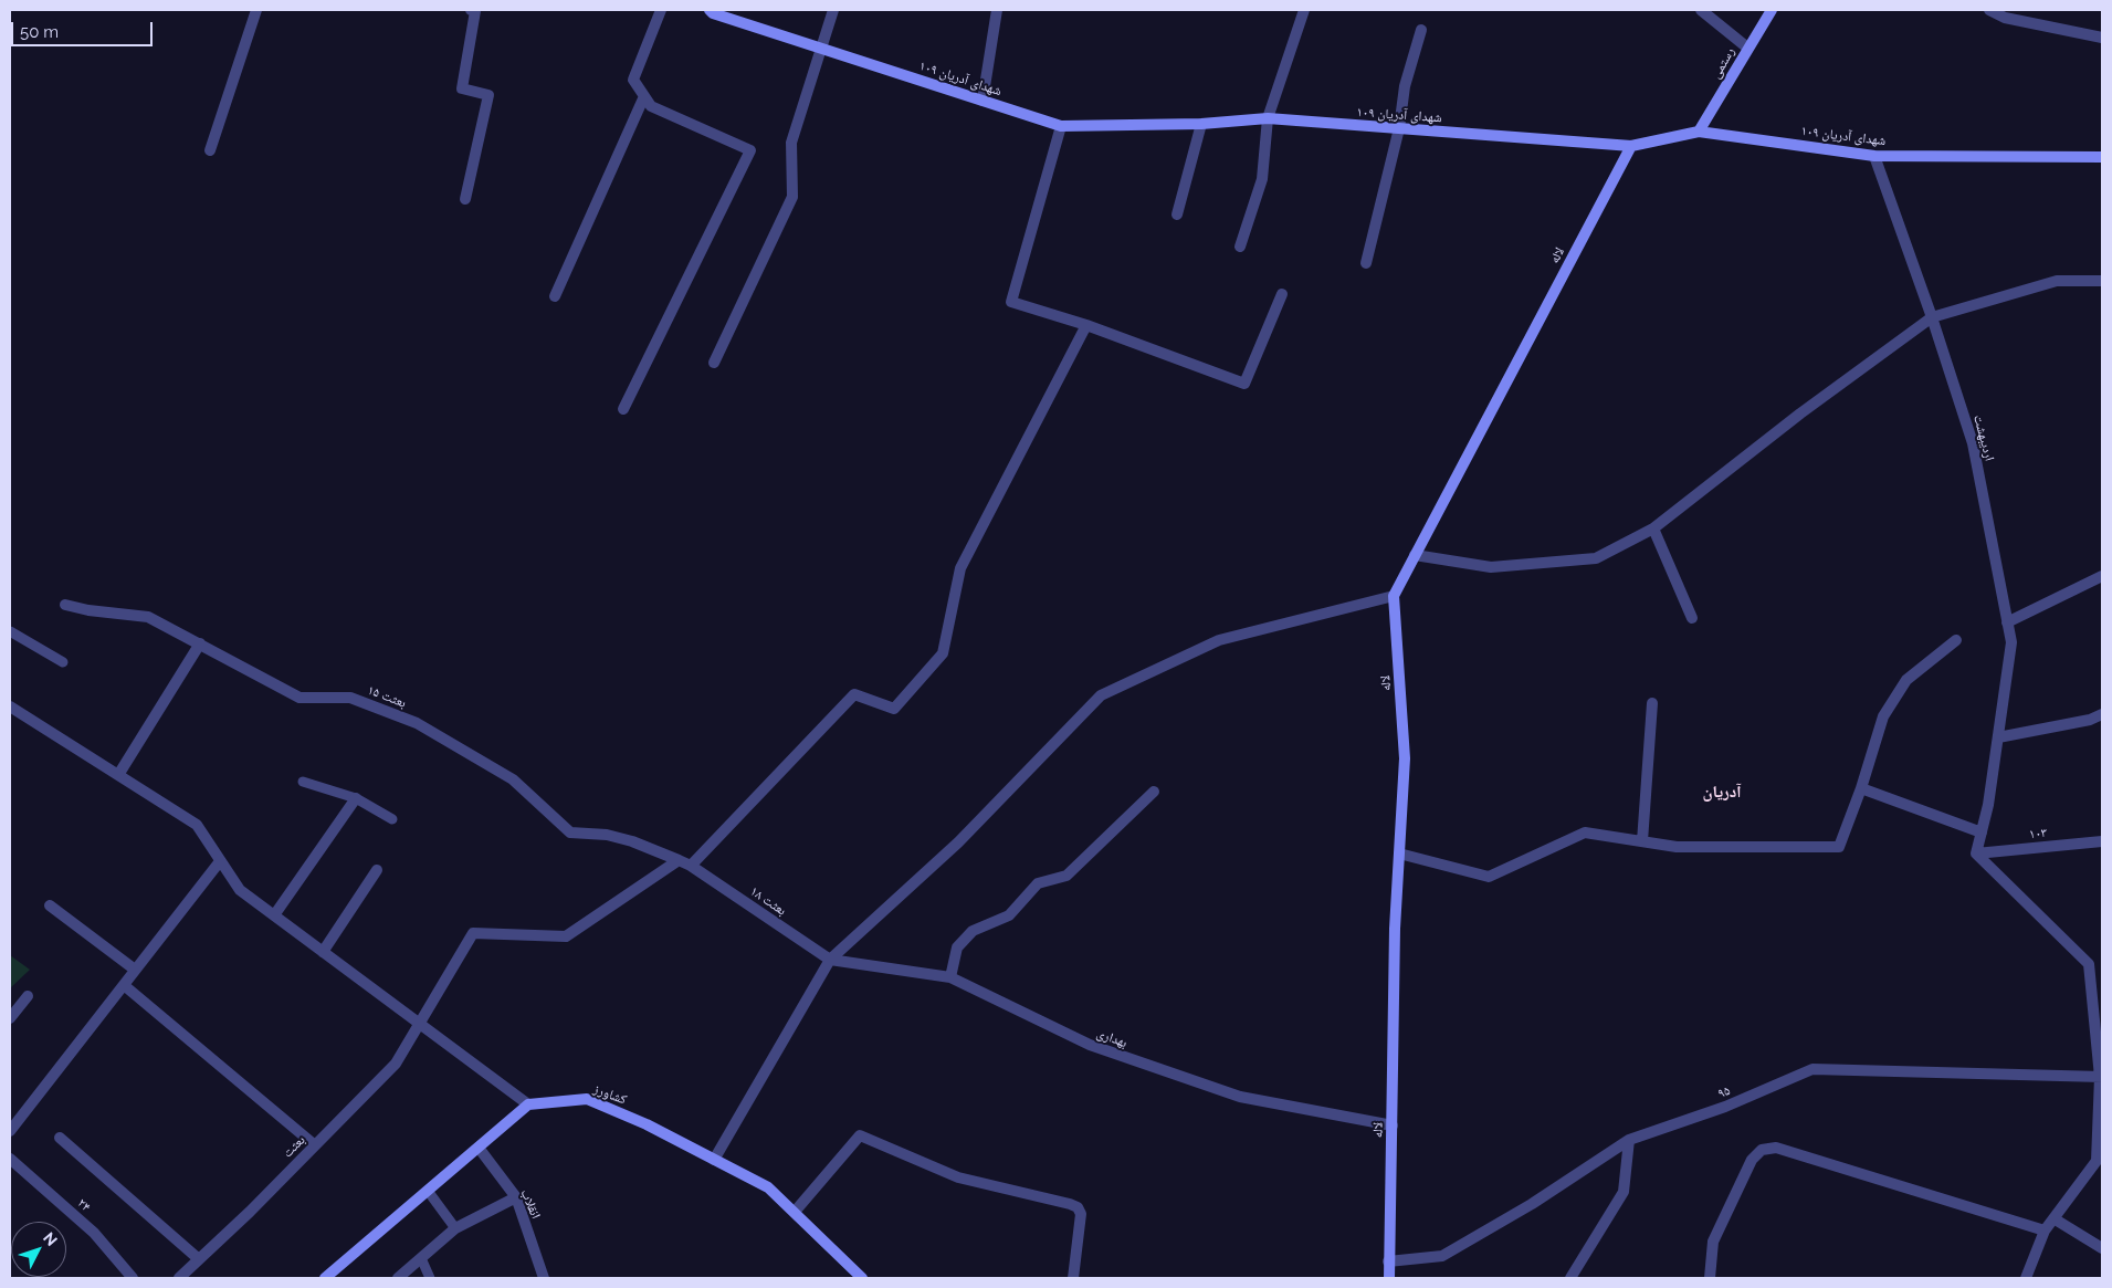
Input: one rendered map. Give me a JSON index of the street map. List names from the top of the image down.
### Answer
{
  "streets": {
    "street": [
      "رستمی",
      "شهدای آدریان ۱۰۹",
      "لاله",
      "اردیبهشت",
      "بعثت ۱۵",
      "۱۰۳",
      "بعثت ۱۸",
      "بهداری",
      "۹۵",
      "کشاورز",
      "بعثت",
      "انقلاب",
      "۲۴"
    ]
  },
  "crossings": [
    ["رستمی", "شهدای آدریان ۱۰۹"],
    ["شهدای آدریان ۱۰۹", "لاله"],
    ["شهدای آدریان ۱۰۹", "اردیبهشت"],
    ["لاله", "بهداری"],
    ["لاله", "۹۵"],
    ["اردیبهشت", "۱۰۳"],
    ["بعثت ۱۵", "بعثت ۱۸"],
    ["بعثت ۱۵", "بعثت"],
    ["بعثت ۱۸", "بهداری"]
  ],
  "districts": ["آدریان"],
  "scale_bar": "50 m",
  "north": "top right"
}
